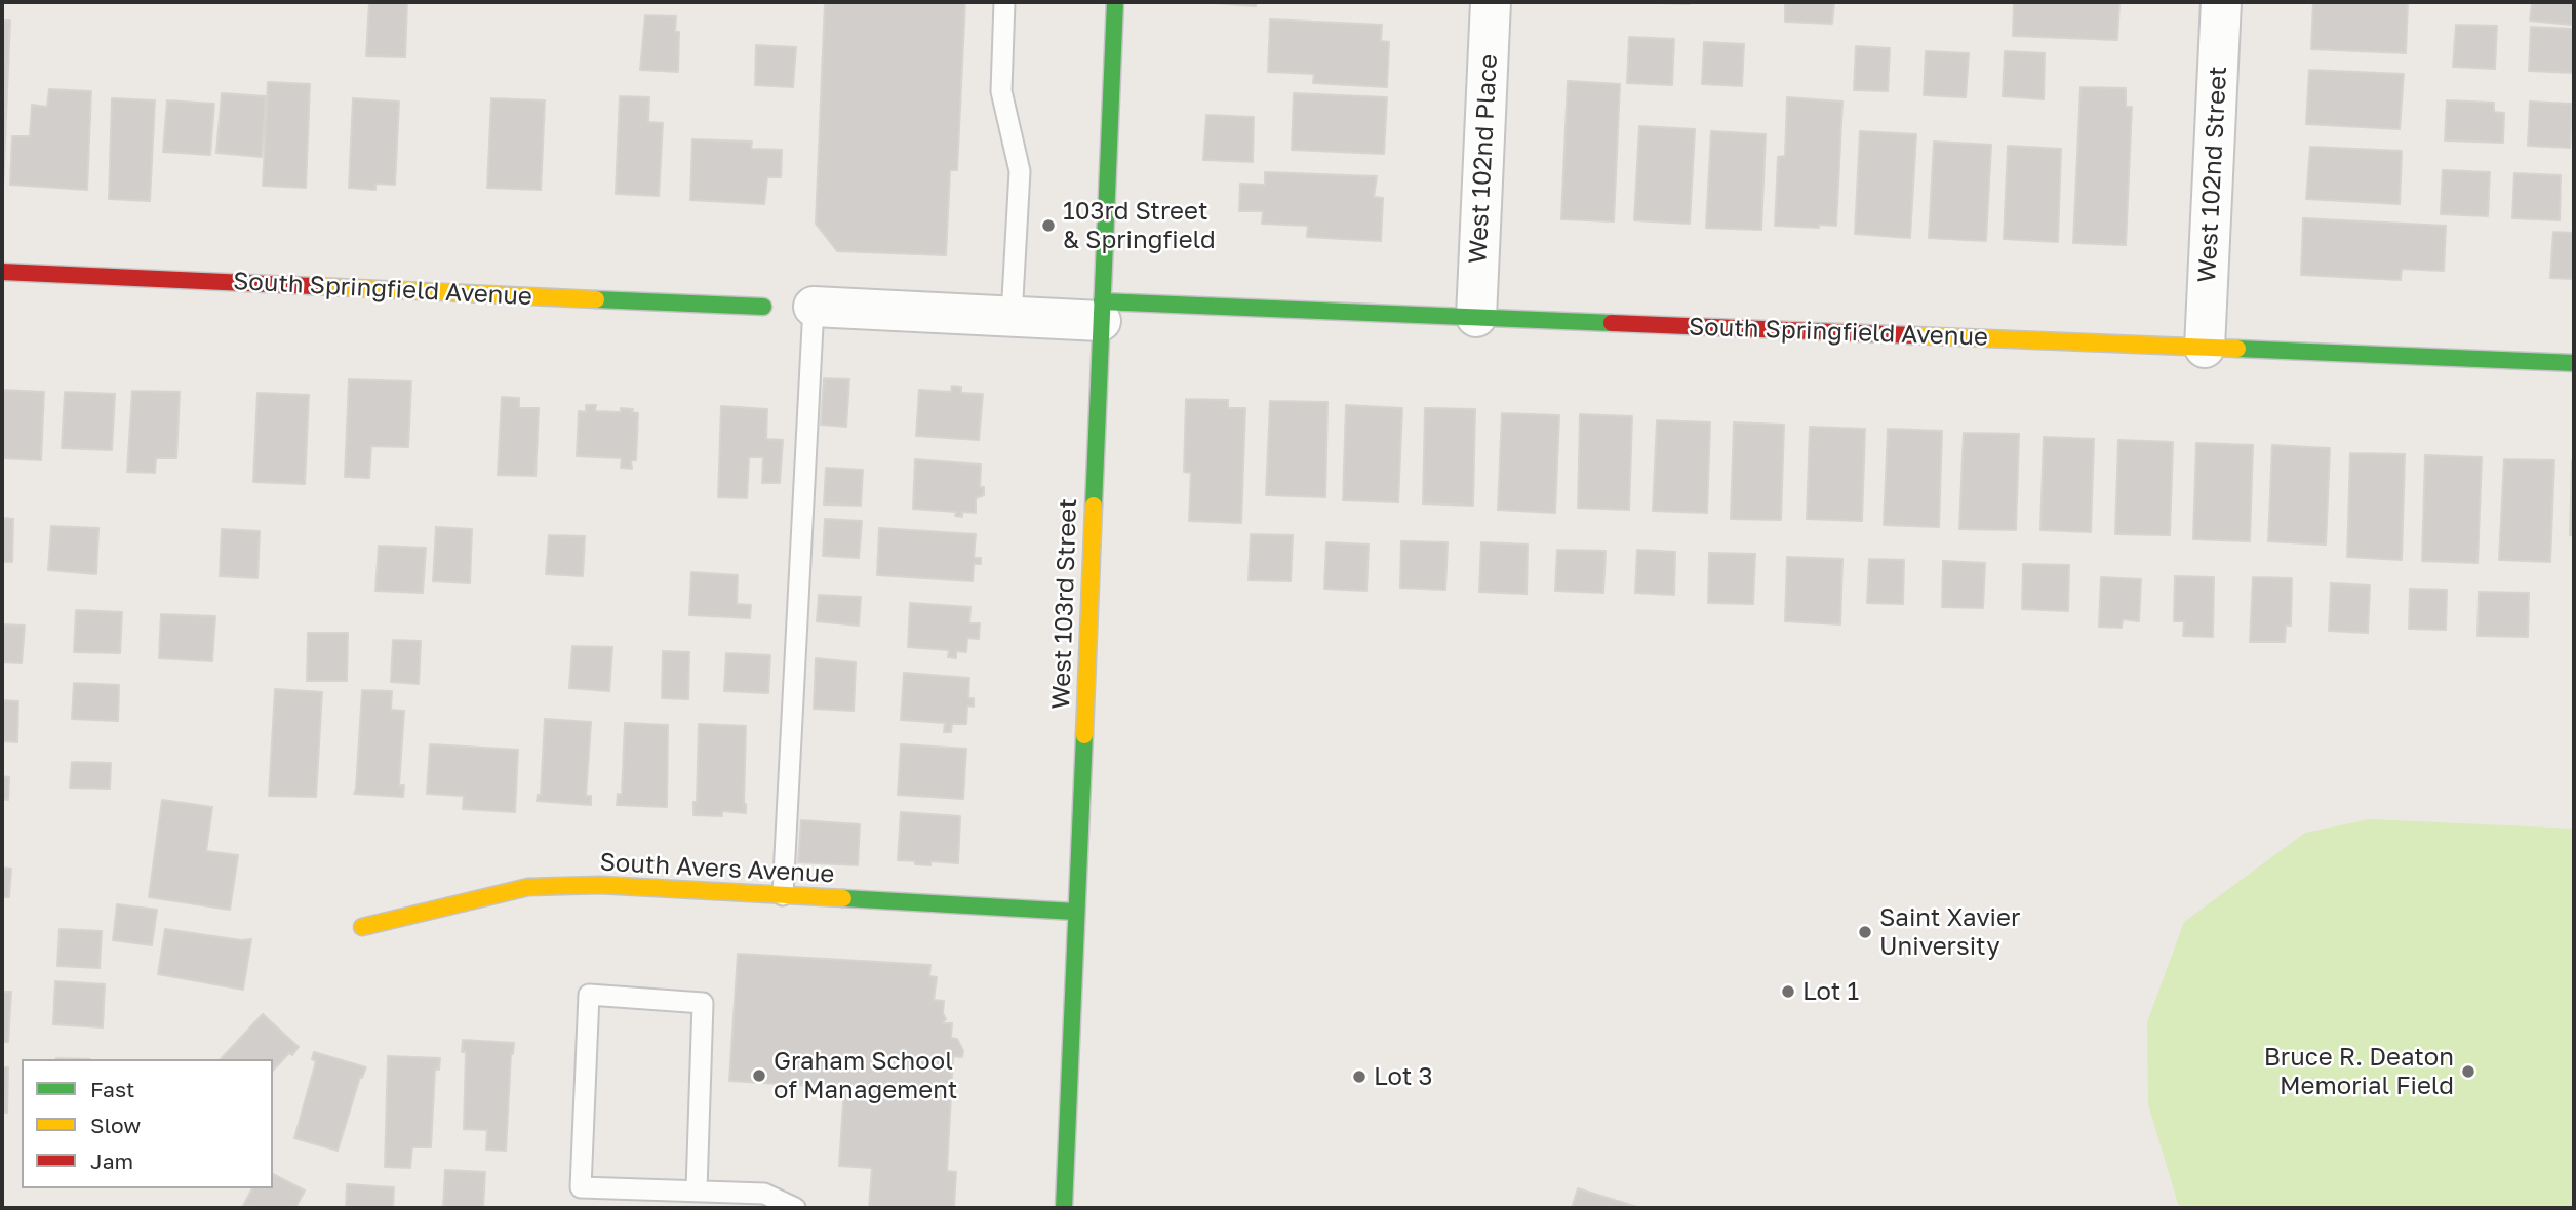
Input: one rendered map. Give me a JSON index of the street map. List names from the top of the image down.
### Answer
{
  "streets": {
    "street": [
      "West 102nd Place",
      "West 102nd Street",
      "South Springfield Avenue",
      "West 103rd Street",
      "South Avers Avenue"
    ]
  },
  "crossings": [
    ["West 102nd Place", "South Springfield Avenue"],
    ["West 102nd Street", "South Springfield Avenue"],
    ["South Springfield Avenue", "West 103rd Street"],
    ["West 103rd Street", "South Avers Avenue"]
  ],
  "places": [
    "103rd Street & Springfield",
    "Saint Xavier University",
    "Lot 1",
    "Bruce R. Deaton Memorial Field",
    "Graham School of Management",
    "Lot 3"
  ],
  "legend": ["Fast", "Slow", "Jam"]
}
